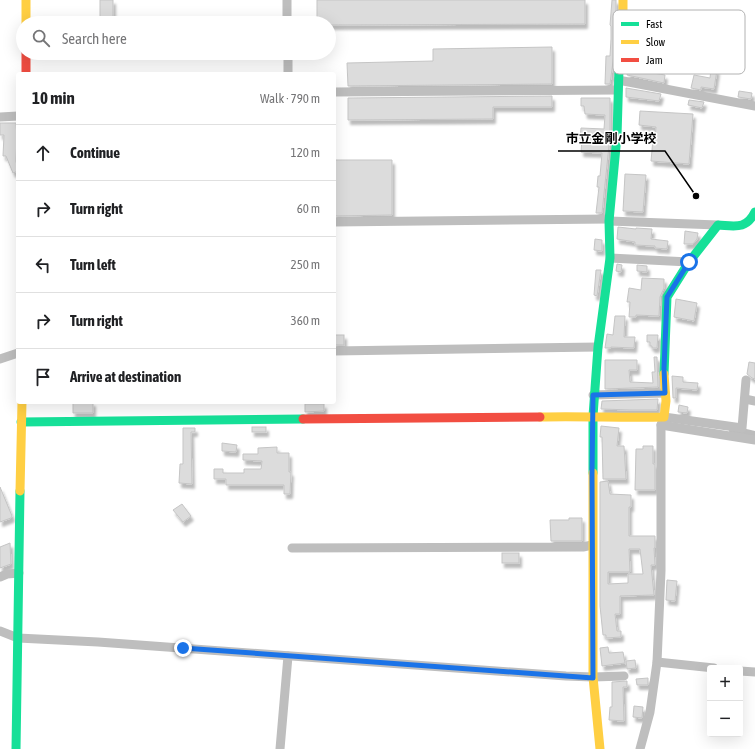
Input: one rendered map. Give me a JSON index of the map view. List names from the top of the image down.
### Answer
{
  "places": ["市立金剛小学校"],
  "legend": ["Fast", "Slow", "Jam"],
  "page": {
    "search": "Search here",
    "heading": ["10 min", "Walk · 790 m"],
    "list": [
      ["Continue", "120 m"],
      ["Turn right", "60 m"],
      ["Turn left", "250 m"],
      ["Turn right", "360 m"],
      "Arrive at destination"
    ],
    "map_buttons": ["+", "−"]
  }
}
